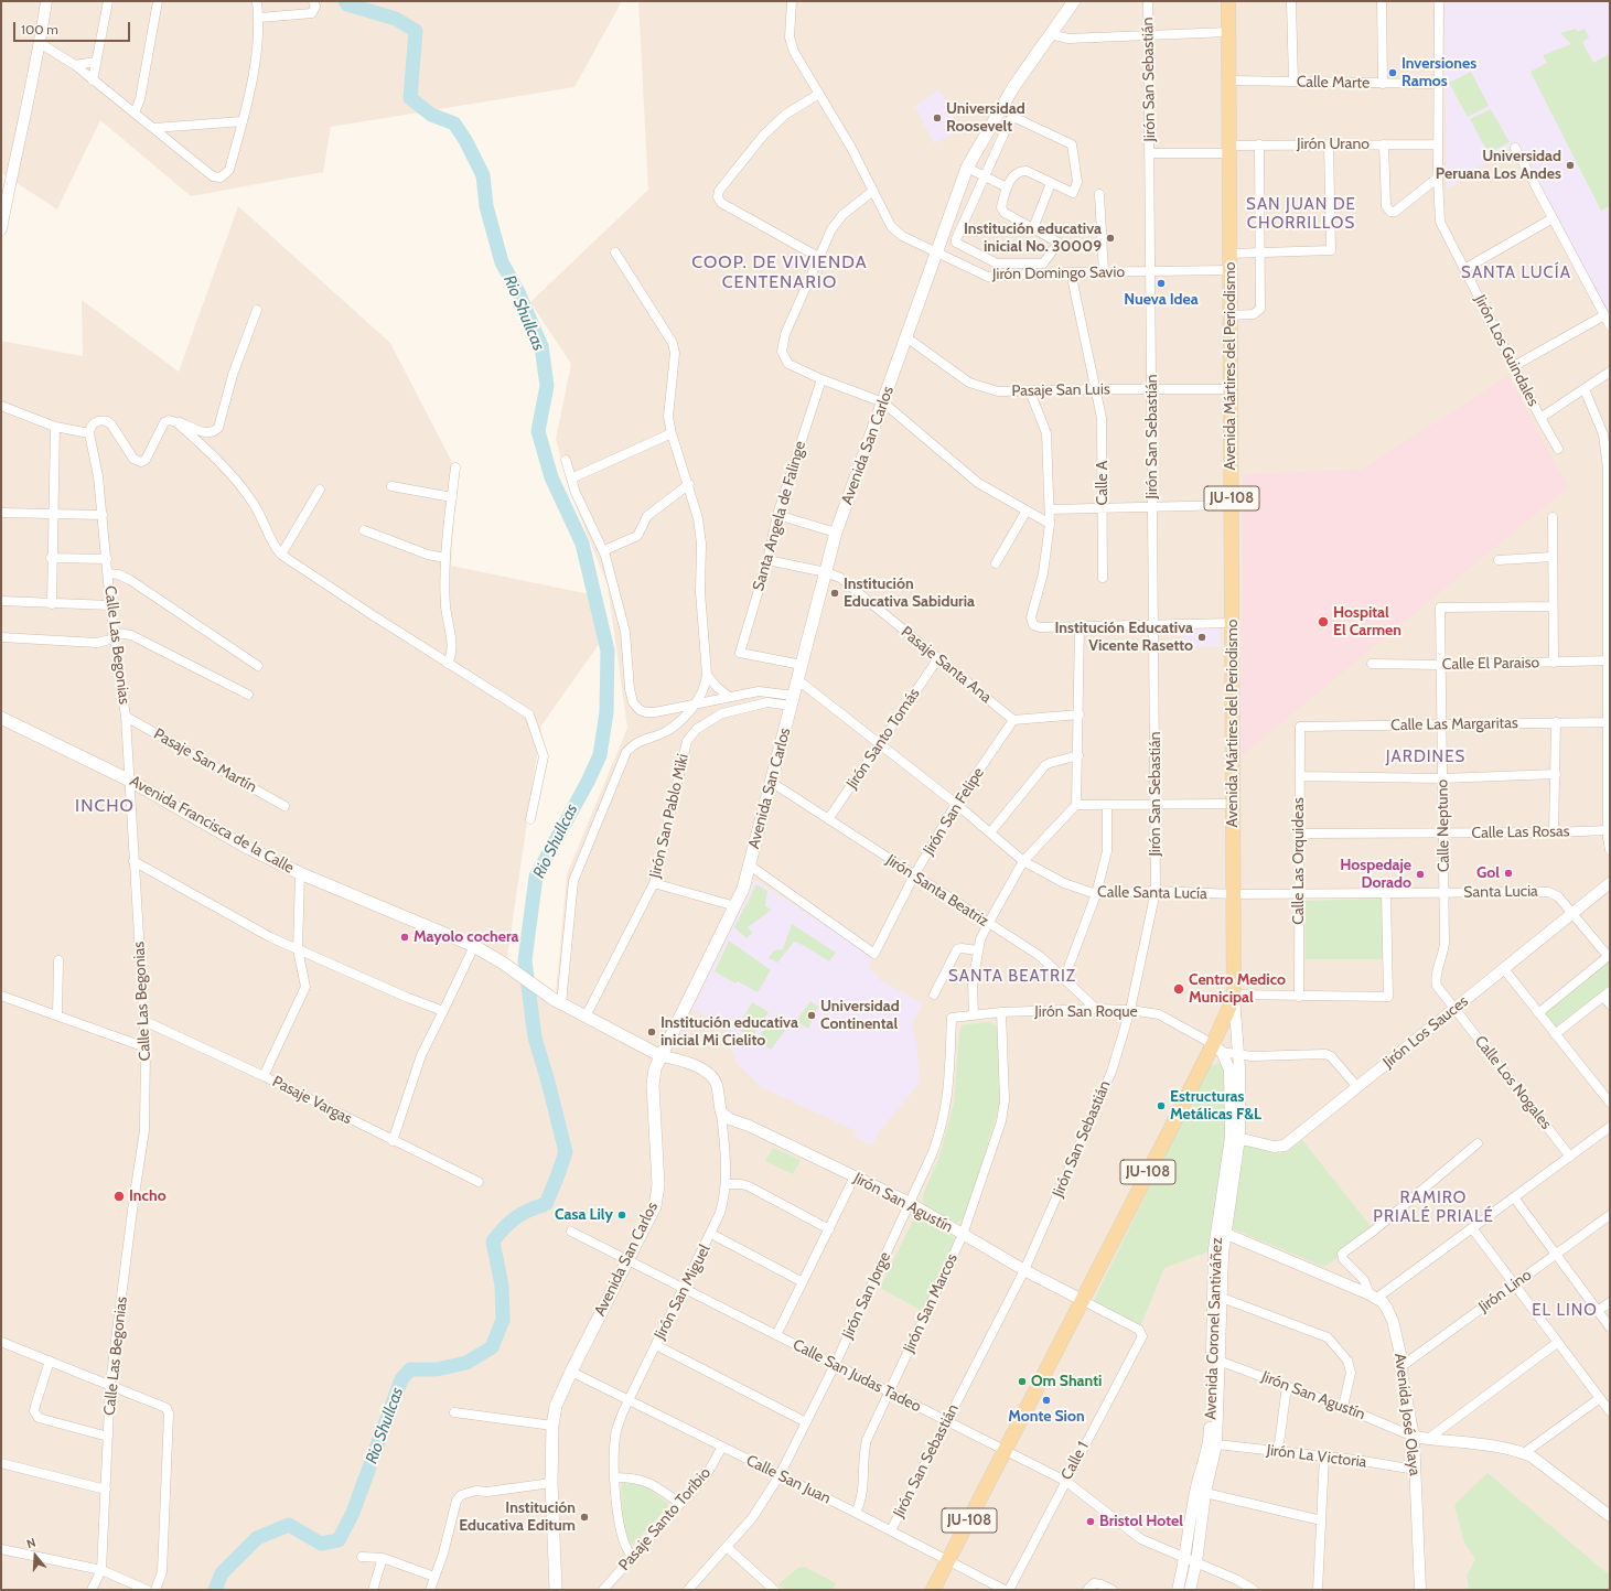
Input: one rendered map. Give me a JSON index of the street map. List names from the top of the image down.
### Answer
{
  "streets": {
    "main road": [
      "Avenida Mártires del Periodismo",
      "Avenida San Carlos",
      "JU-108",
      "Avenida Francisca de la Calle"
    ],
    "street": [
      "Jirón San Sebastián",
      "Calle Marte",
      "Jirón Urano",
      "Jirón Domingo Savio",
      "Jirón Los Guindales",
      "Pasaje San Luis",
      "Calle A",
      "Santa Angela de Falinge",
      "Calle Las Begonias",
      "Calle El Paraiso",
      "Pasaje Santa Ana",
      "Calle Las Margaritas",
      "Jirón Santo Tomás",
      "Pasaje San Martín",
      "Jirón San Felipe",
      "Jirón San Pablo Miki",
      "Calle Neptuno",
      "Calle Las Rosas",
      "Calle Las Orquideas",
      "Jirón Santa Beatriz",
      "Santa Lucia",
      "Calle Santa Lucía",
      "Jirón San Roque",
      "Jirón Los Sauces",
      "Calle Los Nogales",
      "Pasaje Vargas",
      "Jirón San Agustín",
      "Jirón Lino",
      "Jirón San Miguel",
      "Jirón San Jorge",
      "Jirón San Marcos",
      "Avenida Coronel Santiváñez",
      "Calle San Judas Tadeo",
      "Avenida José Olaya",
      "Jirón La Victoria",
      "Calle 1",
      "Calle San Juan",
      "Pasaje Santo Toribio"
    ]
  },
  "crossings": [
    ["Jirón San Sebastián", "Jirón Urano"],
    ["Jirón San Sebastián", "Jirón Domingo Savio"],
    ["Jirón San Sebastián", "Pasaje San Luis"],
    ["Jirón San Sebastián", "Calle Santa Lucía"],
    ["Jirón San Sebastián", "Jirón San Roque"],
    ["Jirón San Sebastián", "Jirón San Agustín"],
    ["Jirón San Sebastián", "Calle San Judas Tadeo"],
    ["Jirón San Sebastián", "Calle San Juan"],
    ["Calle Marte", "Avenida Mártires del Periodismo"],
    ["Jirón Urano", "Avenida Mártires del Periodismo"],
    ["Jirón Domingo Savio", "Avenida Mártires del Periodismo"],
    ["Jirón Domingo Savio", "Avenida San Carlos"],
    ["Jirón Domingo Savio", "Calle A"],
    ["Avenida Mártires del Periodismo", "Pasaje San Luis"],
    ["Avenida Mártires del Periodismo", "Calle Santa Lucía"],
    ["Avenida Mártires del Periodismo", "Jirón San Roque"],
    ["Avenida Mártires del Periodismo", "Jirón San Agustín"],
    ["Avenida Mártires del Periodismo", "Avenida Coronel Santiváñez"],
    ["Avenida Mártires del Periodismo", "Calle San Judas Tadeo"],
    ["Avenida Mártires del Periodismo", "Calle 1"],
    ["Avenida Mártires del Periodismo", "Calle San Juan"],
    ["Pasaje San Luis", "Avenida San Carlos"],
    ["Pasaje San Luis", "Calle A"],
    ["Avenida San Carlos", "Santa Angela de Falinge"],
    ["Avenida San Carlos", "Pasaje Santa Ana"],
    ["Avenida San Carlos", "Jirón San Felipe"],
    ["Avenida San Carlos", "Jirón San Pablo Miki"],
    ["Avenida San Carlos", "Avenida Francisca de la Calle"],
    ["Avenida San Carlos", "Jirón Santa Beatriz"],
    ["Avenida San Carlos", "Calle Santa Lucía"],
    ["Avenida San Carlos", "Jirón San Miguel"],
    ["Avenida San Carlos", "Calle San Judas Tadeo"],
    ["Avenida San Carlos", "Calle San Juan"],
    ["Santa Angela de Falinge", "Pasaje Santa Ana"],
    ["Calle Las Begonias", "Pasaje San Martín"],
    ["Calle Las Begonias", "Avenida Francisca de la Calle"],
    ["Calle Las Begonias", "Pasaje Vargas"],
    ["Calle El Paraiso", "Calle Neptuno"],
    ["Pasaje Santa Ana", "Jirón Santo Tomás"],
    ["Pasaje Santa Ana", "Jirón San Felipe"],
    ["Calle Las Margaritas", "Calle Neptuno"],
    ["Calle Las Margaritas", "Calle Las Orquideas"],
    ["Jirón Santo Tomás", "Jirón Santa Beatriz"],
    ["Jirón Santo Tomás", "Calle Santa Lucía"],
    ["Jirón San Felipe", "Jirón Santa Beatriz"],
    ["Jirón San Felipe", "Calle Santa Lucía"],
    ["Jirón San Pablo Miki", "Avenida Francisca de la Calle"],
    ["Avenida Francisca de la Calle", "Jirón San Miguel"],
    ["Calle Neptuno", "Calle Las Rosas"],
    ["Calle Neptuno", "Santa Lucia"],
    ["Calle Neptuno", "Calle Santa Lucía"],
    ["Calle Neptuno", "Jirón Los Sauces"],
    ["Calle Neptuno", "Calle Los Nogales"],
    ["Calle Las Rosas", "Calle Las Orquideas"],
    ["Calle Las Orquideas", "Calle Santa Lucía"],
    ["Jirón Santa Beatriz", "Jirón San Roque"],
    ["Santa Lucia", "Calle Santa Lucía"],
    ["Santa Lucia", "Jirón Los Sauces"],
    ["Jirón San Roque", "Jirón San Jorge"],
    ["Jirón San Roque", "Jirón San Marcos"],
    ["Jirón San Roque", "Avenida Coronel Santiváñez"],
    ["Jirón Los Sauces", "Calle Los Nogales"],
    ["Jirón Los Sauces", "Avenida Coronel Santiváñez"],
    ["Jirón San Agustín", "Jirón San Miguel"],
    ["Jirón San Agustín", "Jirón San Jorge"],
    ["Jirón San Agustín", "Jirón San Marcos"],
    ["Jirón San Agustín", "Avenida Coronel Santiváñez"],
    ["Jirón San Agustín", "Avenida José Olaya"],
    ["Jirón San Agustín", "Calle 1"],
    ["Jirón Lino", "Avenida José Olaya"],
    ["Jirón San Miguel", "Calle San Judas Tadeo"],
    ["Jirón San Miguel", "Calle San Juan"],
    ["Jirón San Miguel", "Pasaje Santo Toribio"],
    ["Jirón San Jorge", "Calle San Judas Tadeo"],
    ["Jirón San Jorge", "Calle San Juan"],
    ["Jirón San Marcos", "Calle San Judas Tadeo"],
    ["Jirón San Marcos", "Calle San Juan"],
    ["Avenida Coronel Santiváñez", "Calle San Judas Tadeo"],
    ["Avenida Coronel Santiváñez", "Jirón La Victoria"],
    ["Calle San Judas Tadeo", "Calle 1"],
    ["Avenida José Olaya", "Jirón La Victoria"],
    ["Calle San Juan", "Pasaje Santo Toribio"]
  ],
  "districts": [
    "SAN JUAN DE CHORRILLOS",
    "COOP. DE VIVIENDA CENTENARIO",
    "SANTA LUCÍA",
    "JARDINES",
    "INCHO",
    "SANTA BEATRIZ",
    "RAMIRO PRIALÉ PRIALÉ",
    "EL LINO"
  ],
  "water": ["Rio Shullcas"],
  "places": [
    "Inversiones Ramos",
    "Universidad Roosevelt",
    "Universidad Peruana Los Andes",
    "Institución educativa inicial No. 30009",
    "Nueva Idea",
    "Institución Educativa Sabiduria",
    "Hospital El Carmen",
    "Institución Educativa Vicente Rasetto",
    "Gol",
    "Hospedaje Dorado",
    "Mayolo cochera",
    "Centro Medico Municipal",
    "Universidad Continental",
    "Institución educativa inicial Mi Cielito",
    "Estructuras Metálicas F&L",
    "Incho",
    "Casa Lily",
    "Om Shanti",
    "Monte Sion",
    "Institución Educativa Editum",
    "Bristol Hotel"
  ],
  "scale_bar": "100 m",
  "north": "top"
}
